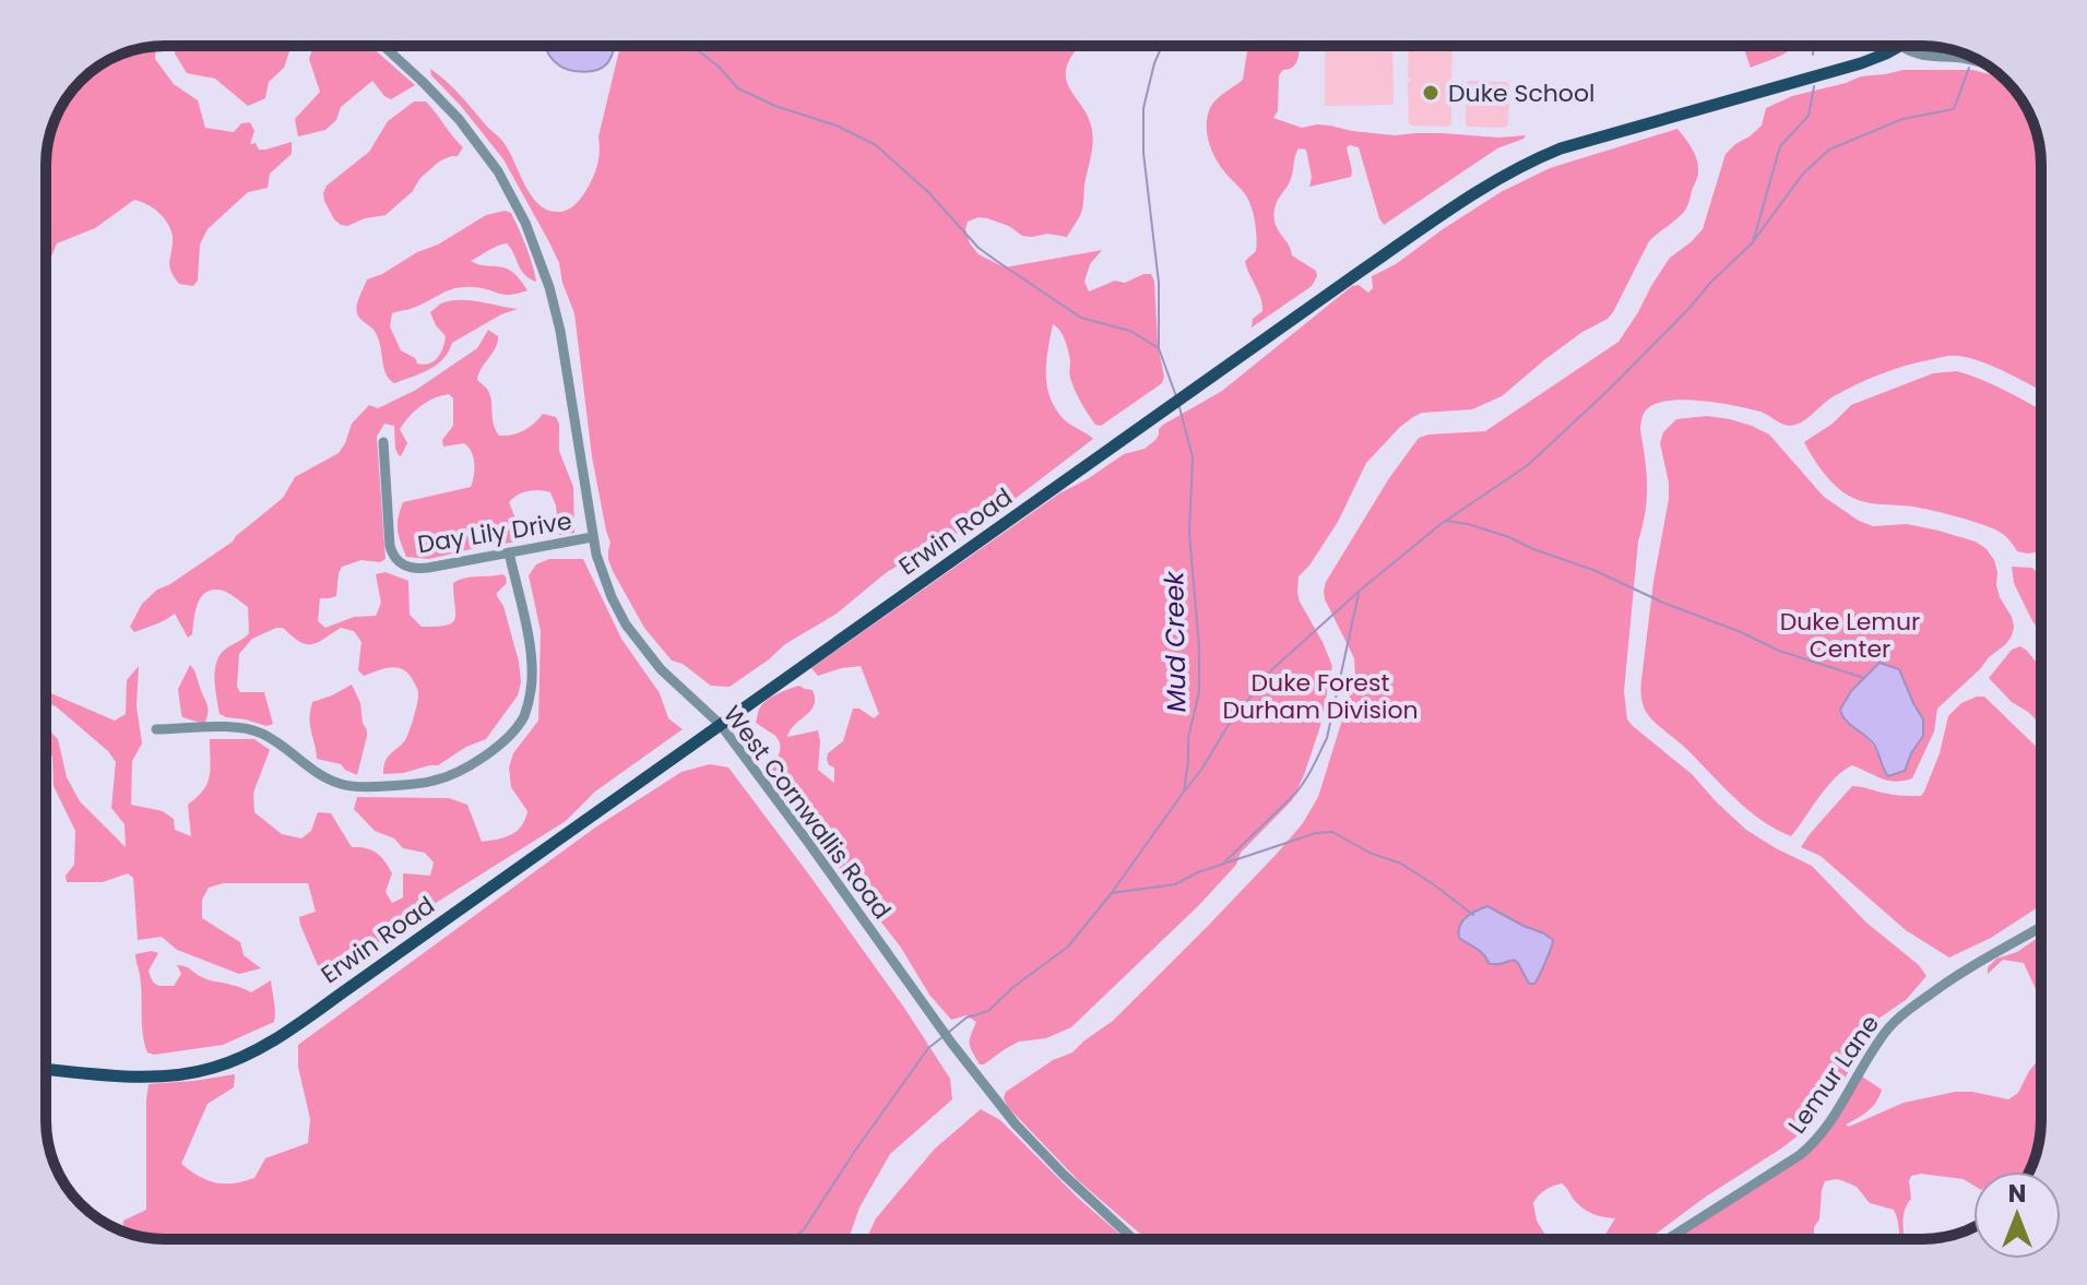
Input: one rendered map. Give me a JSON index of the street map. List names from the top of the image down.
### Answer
{
  "streets": {
    "main road": ["Erwin Road"],
    "street": ["Day Lily Drive", "West Cornwallis Road", "Lemur Lane"]
  },
  "crossings": [
    ["Erwin Road", "West Cornwallis Road"],
    ["Day Lily Drive", "West Cornwallis Road"]
  ],
  "water": ["Mud Creek"],
  "parks": ["Duke Lemur Center", "Duke Forest Durham Division"],
  "places": ["Duke School"],
  "north": "top"
}
